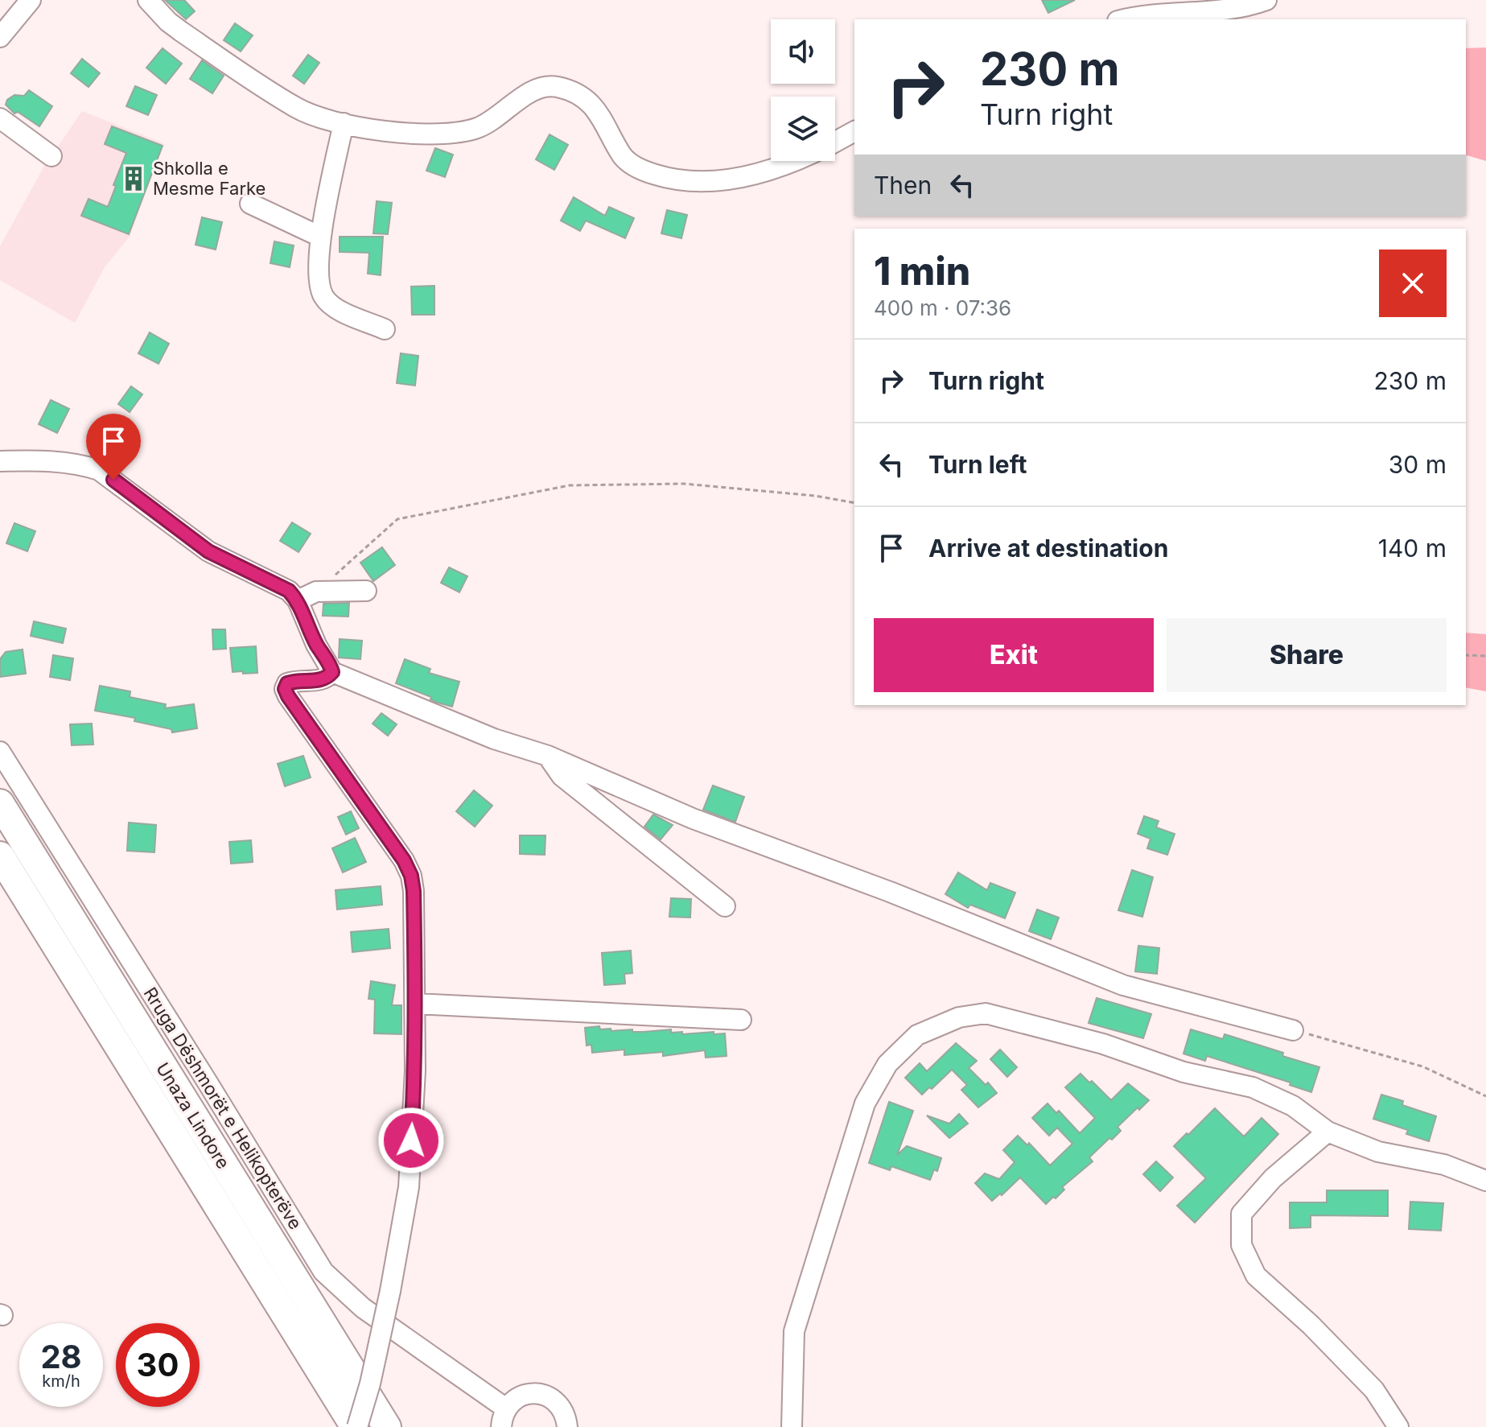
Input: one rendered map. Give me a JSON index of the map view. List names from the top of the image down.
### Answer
{
  "streets": {
    "highway": ["Unaza Lindore"],
    "street": ["Rruga Dëshmorët e Helikopterëve"]
  },
  "places": {
    "building": ["Shkolla e Mesme Farke"]
  },
  "page": {
    "turn": ["230 m", "Turn right"],
    "then": "Then",
    "heading": ["1 min", "400 m · 07:36"],
    "list": [
      {
        "name": "Turn right",
        "value": "230 m"
      },
      {
        "name": "Turn left",
        "value": "30 m"
      },
      {
        "name": "Arrive at destination",
        "value": "140 m"
      }
    ],
    "buttons": ["Exit", "Share"],
    "speed": "28 km/h",
    "limit": "30"
  }
}
